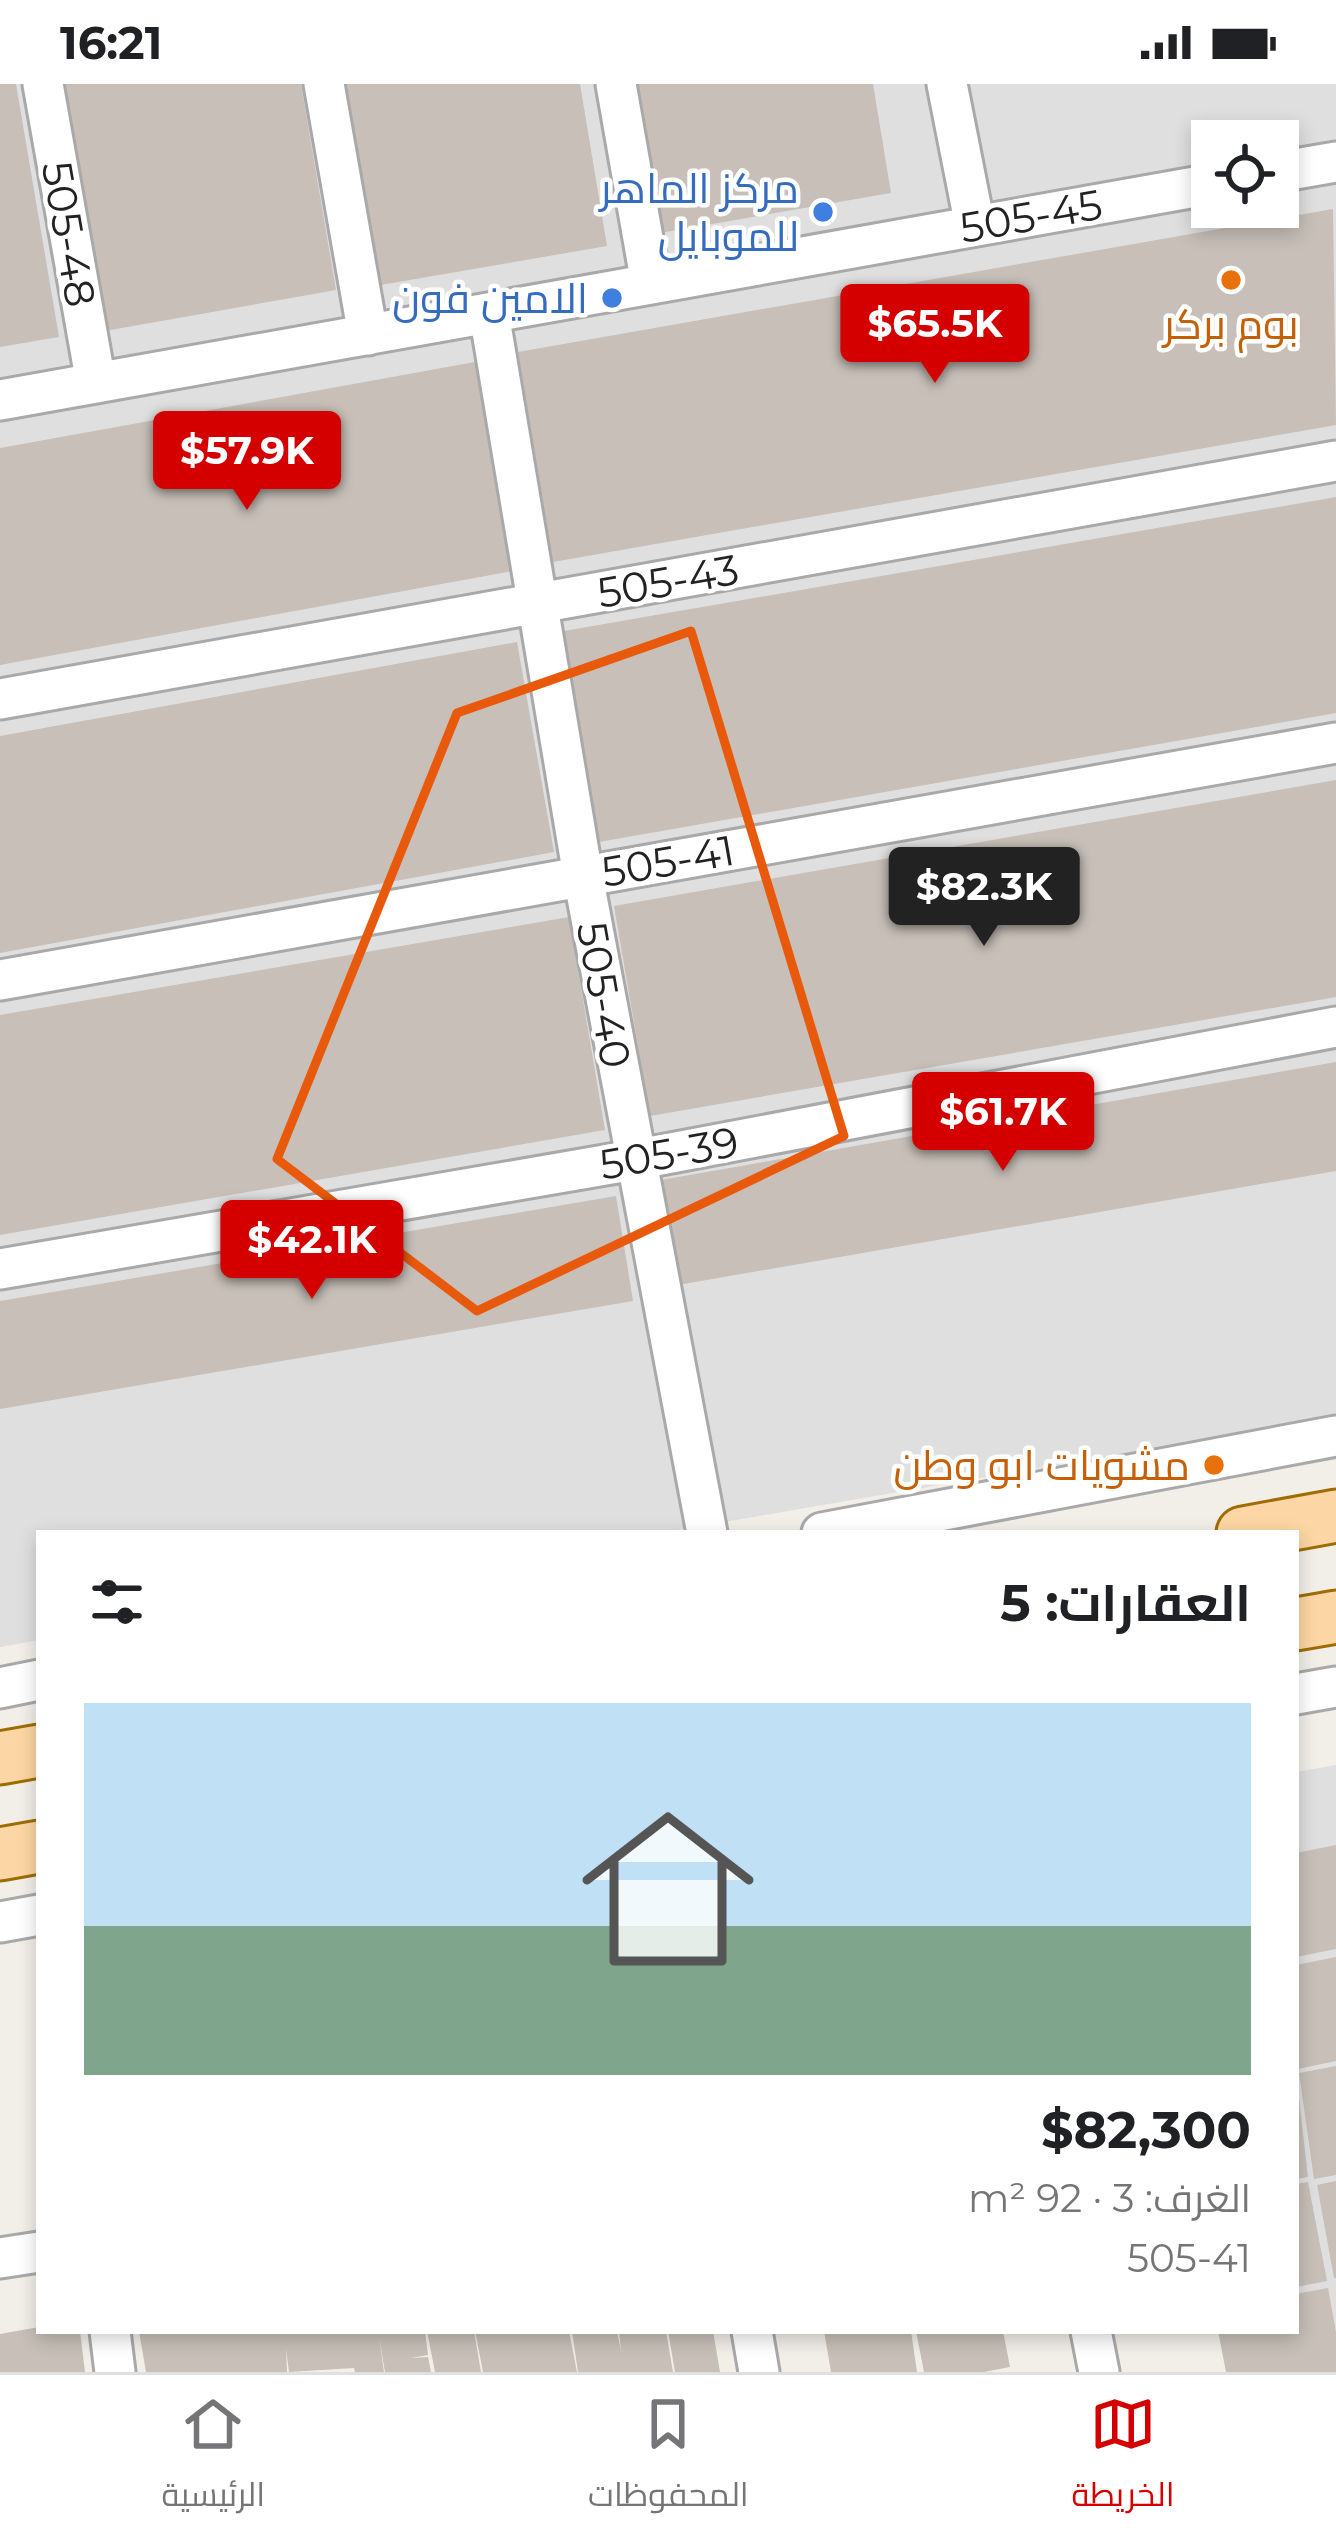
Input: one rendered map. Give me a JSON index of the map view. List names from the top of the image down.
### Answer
{
  "streets": {
    "street": [
      "505-45",
      "505-48",
      "505-43",
      "505-41",
      "505-40",
      "505-39"
    ]
  },
  "crossings": [
    ["505-45", "505-48"],
    ["505-45", "505-40"],
    ["505-43", "505-40"],
    ["505-41", "505-40"],
    ["505-40", "505-39"]
  ],
  "places": [
    "مركز الماهر للموبايل",
    "بوم بركر",
    "الامين فون",
    "مشويات ابو وطن"
  ],
  "page": {
    "status": "16:21",
    "price": [
      "$65.5K",
      "$57.9K",
      "$82.3K",
      "$61.7K",
      "$42.1K"
    ],
    "heading": "العقارات: 5",
    "list": [
      {
        "name": "$82,300",
        "note": "الغرف: 3 · 92 m² · 505-41"
      }
    ],
    "tabs": ["الخريطة", "المحفوظات", "الرئيسية"]
  }
}
